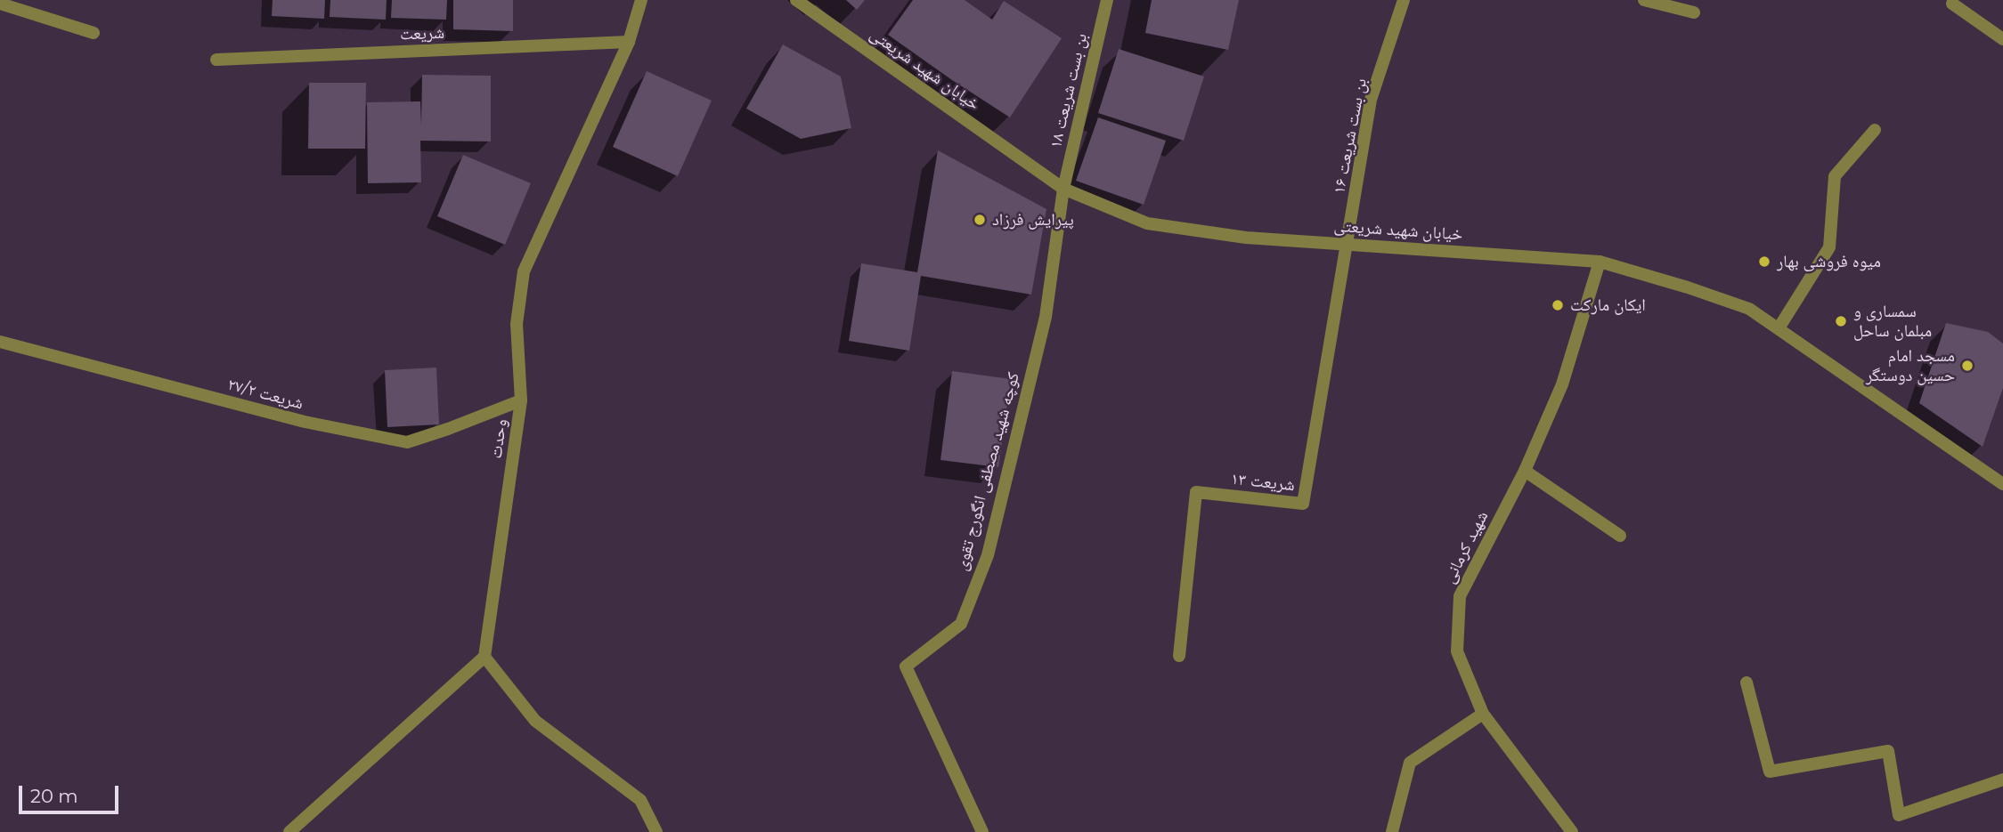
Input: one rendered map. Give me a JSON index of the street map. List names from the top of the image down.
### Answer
{
  "streets": {
    "street": [
      "شریعت",
      "خیابان شهید شریعتی",
      "بن بست شریعت ۱۸",
      "بن بست شریعت ۱۶",
      "شریعت ۲۷/۲",
      "وحدت",
      "کوچه شهید مصطفی انگورج تقوی",
      "شریعت ۱۳",
      "شهید کرمانی"
    ]
  },
  "crossings": [
    ["شریعت", "وحدت"],
    ["خیابان شهید شریعتی", "بن بست شریعت ۱۸"],
    ["خیابان شهید شریعتی", "بن بست شریعت ۱۶"],
    ["خیابان شهید شریعتی", "کوچه شهید مصطفی انگورج تقوی"],
    ["خیابان شهید شریعتی", "شریعت ۱۳"],
    ["خیابان شهید شریعتی", "شهید کرمانی"],
    ["بن بست شریعت ۱۸", "کوچه شهید مصطفی انگورج تقوی"],
    ["بن بست شریعت ۱۶", "شریعت ۱۳"],
    ["شریعت ۲۷/۲", "وحدت"]
  ],
  "places": [
    "پیرایش فرزاد",
    "میوه فروشی بهار",
    "ایکان مارکت",
    "سمساری و مبلمان ساحل",
    "مسجد امام حسین دوستگر"
  ],
  "scale_bar": "20 m"
}
